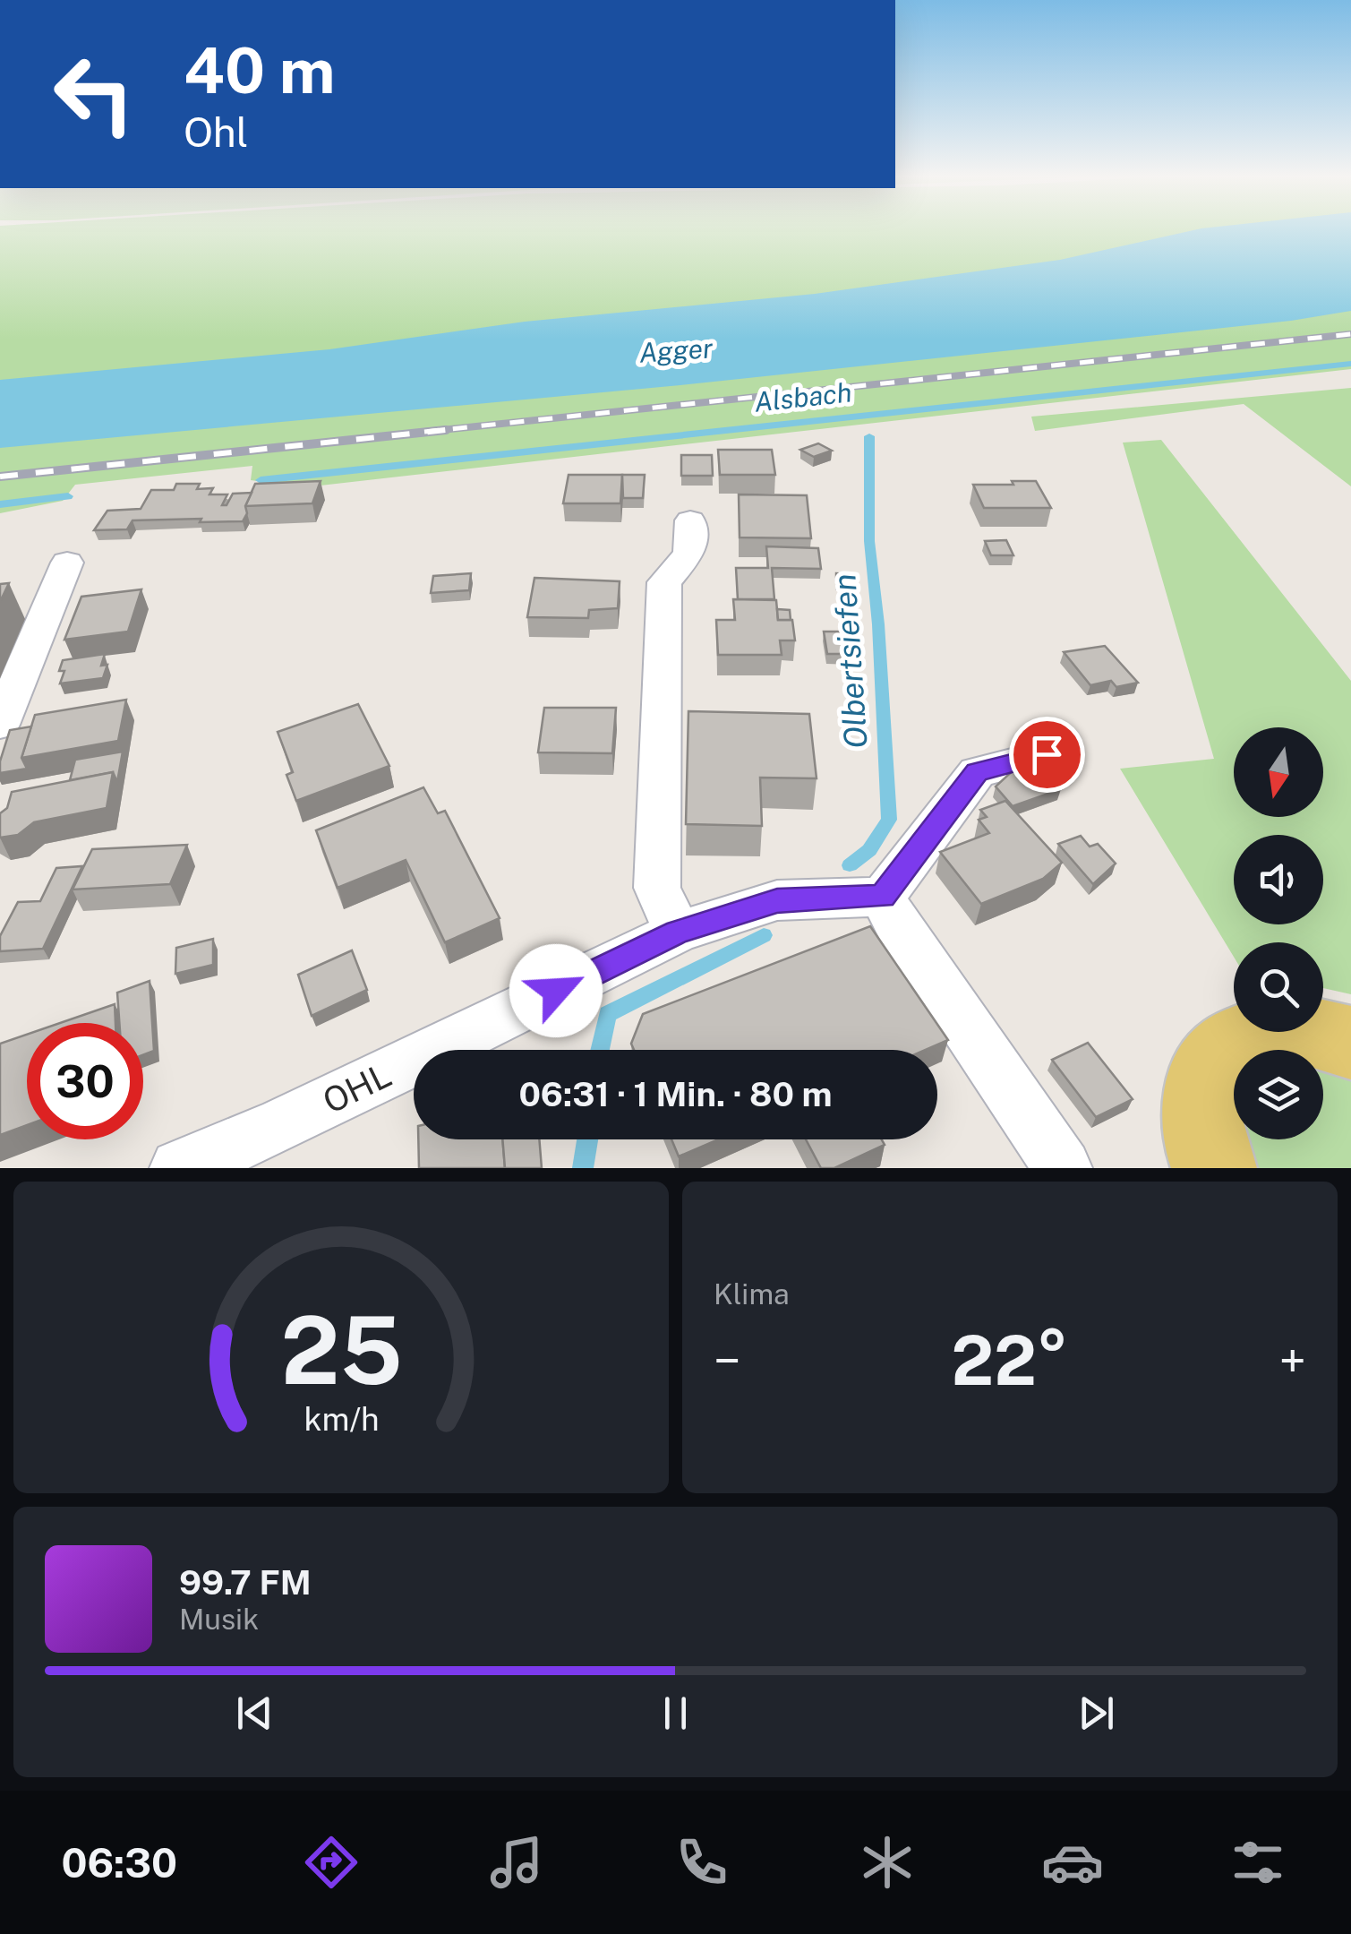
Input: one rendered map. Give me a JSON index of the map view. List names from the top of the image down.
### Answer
{
  "streets": {
    "street": ["OHL"]
  },
  "water": ["Agger", "Alsbach", "Olbertsiefen"],
  "north": "bottom",
  "page": {
    "turn": ["40 m", "Ohl"],
    "limit": "30",
    "trip": "06:31 · 1 Min. · 80 m",
    "tile": "Klima",
    "heat": ["−", "22°", "+"],
    "song": ["99.7 FM", "Musik"],
    "tabs": "06:30",
    "gauge": ["25", "km/h"]
  }
}
